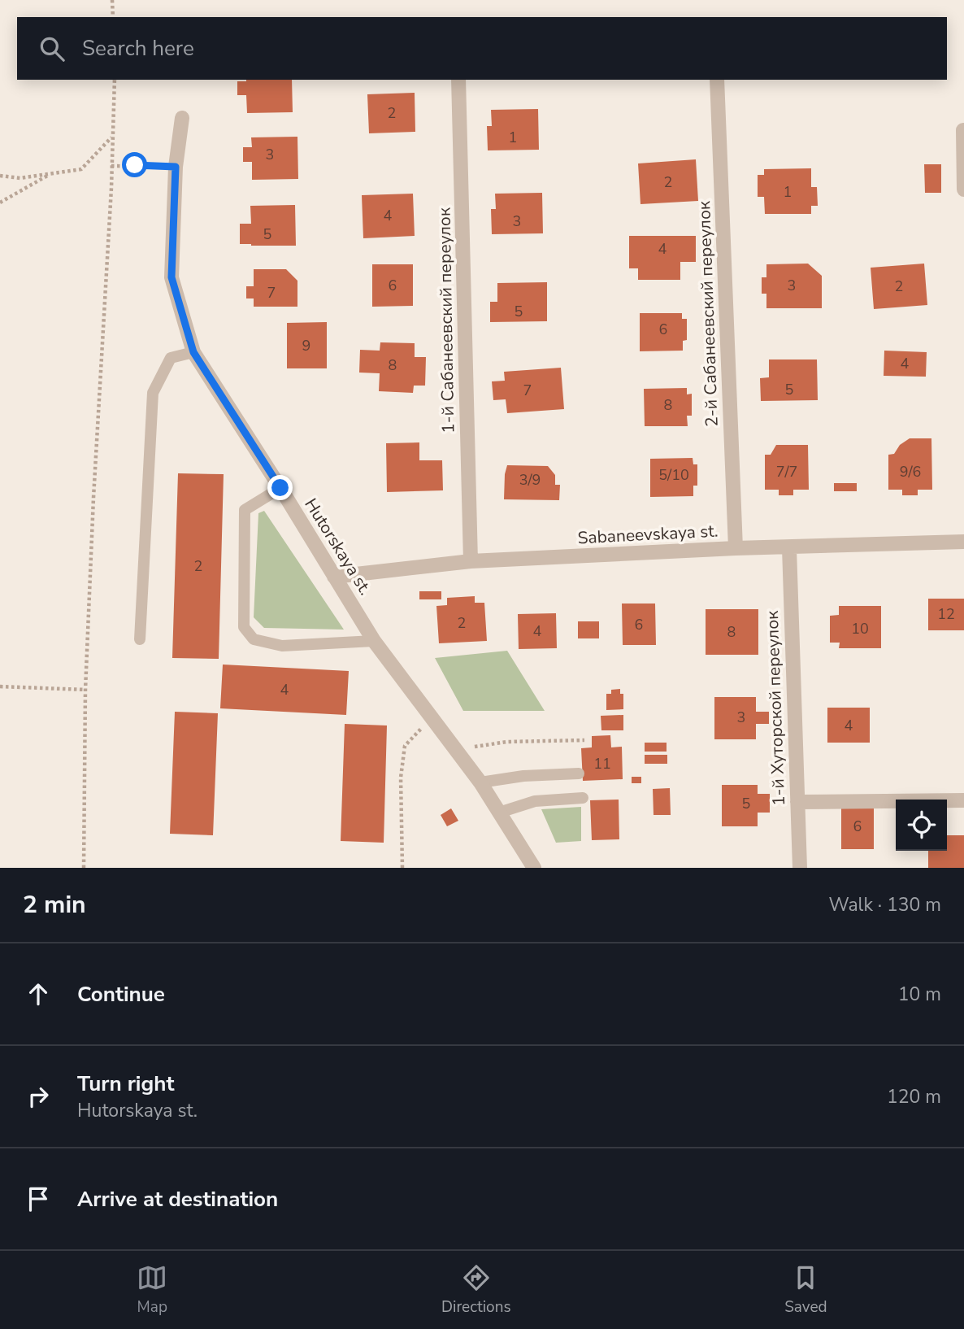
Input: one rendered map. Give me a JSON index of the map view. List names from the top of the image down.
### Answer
{
  "streets": {
    "street": [
      "2-й Сабанеевский переулок",
      "1-й Сабанеевский переулок",
      "Sabaneevskaya st.",
      "Hutorskaya st.",
      "1-й Хуторской переулок"
    ]
  },
  "crossings": [
    ["2-й Сабанеевский переулок", "Sabaneevskaya st."],
    ["1-й Сабанеевский переулок", "Sabaneevskaya st."],
    ["Sabaneevskaya st.", "Hutorskaya st."],
    ["Sabaneevskaya st.", "1-й Хуторской переулок"]
  ],
  "house_numbers": [
    "2",
    "1",
    "3",
    "2",
    "1",
    "4",
    "3",
    "5",
    "4",
    "6",
    "3",
    "2",
    "7",
    "5",
    "6",
    "9",
    "4",
    "8",
    "5",
    "7",
    "8",
    "7/7",
    "9/6",
    "5/10",
    "3/9",
    "2",
    "12",
    "2",
    "6",
    "10",
    "4",
    "8",
    "4",
    "3",
    "4",
    "11",
    "5",
    "6"
  ],
  "page": {
    "search": "Search here",
    "heading": ["2 min", "Walk · 130 m"],
    "list": [
      ["Continue", "10 m"],
      ["Turn right", "Hutorskaya st.", "120 m"],
      "Arrive at destination"
    ],
    "nav": ["Map", "Directions", "Saved"]
  }
}
